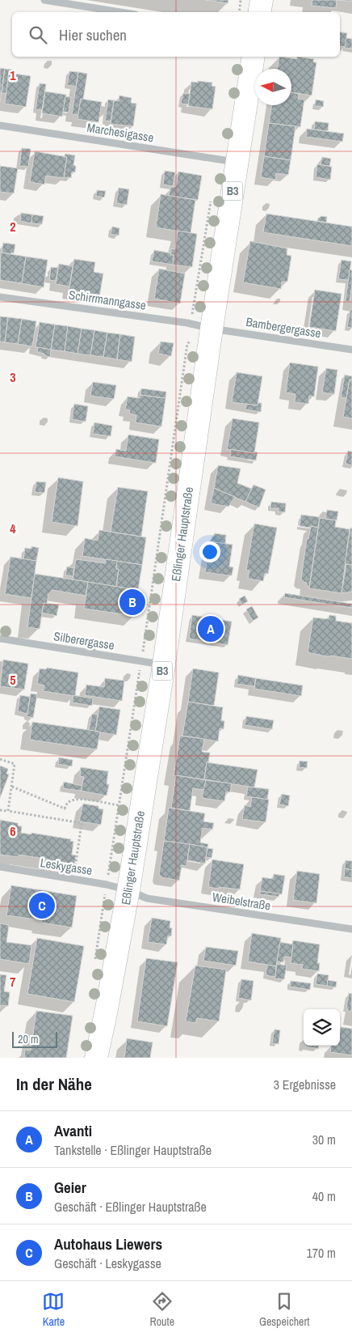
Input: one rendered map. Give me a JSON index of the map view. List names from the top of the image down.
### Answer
{
  "streets": {
    "main road": ["B3", "Eßlinger Hauptstraße"],
    "street": [
      "Marchesigasse",
      "Schirrmanngasse",
      "Bambergergasse",
      "Silberergasse",
      "Leskygasse",
      "Weibelstraße"
    ]
  },
  "crossings": [
    ["Marchesigasse", "Eßlinger Hauptstraße"],
    ["Schirrmanngasse", "Bambergergasse"],
    ["Schirrmanngasse", "Eßlinger Hauptstraße"],
    ["Bambergergasse", "Eßlinger Hauptstraße"],
    ["Eßlinger Hauptstraße", "Silberergasse"],
    ["Eßlinger Hauptstraße", "Leskygasse"],
    ["Eßlinger Hauptstraße", "Weibelstraße"],
    ["Leskygasse", "Weibelstraße"]
  ],
  "scale_bar": "20 m",
  "north": "left",
  "page": {
    "search": "Hier suchen",
    "pins": ["B", "A", "C"],
    "scale": "20 m",
    "heading": ["In der Nähe", "3 Ergebnisse"],
    "list": [
      {
        "mark": "A",
        "name": "Avanti",
        "note": "Tankstelle · Eßlinger Hauptstraße",
        "value": "30 m"
      },
      {
        "mark": "B",
        "name": "Geier",
        "note": "Geschäft · Eßlinger Hauptstraße",
        "value": "40 m"
      },
      {
        "mark": "C",
        "name": "Autohaus Liewers",
        "note": "Geschäft · Leskygasse",
        "value": "170 m"
      }
    ],
    "nav": ["Karte", "Route", "Gespeichert"]
  },
  "grid": {
    "rows": [
      "1",
      "2",
      "3",
      "4",
      "5",
      "6",
      "7"
    ]
  }
}
